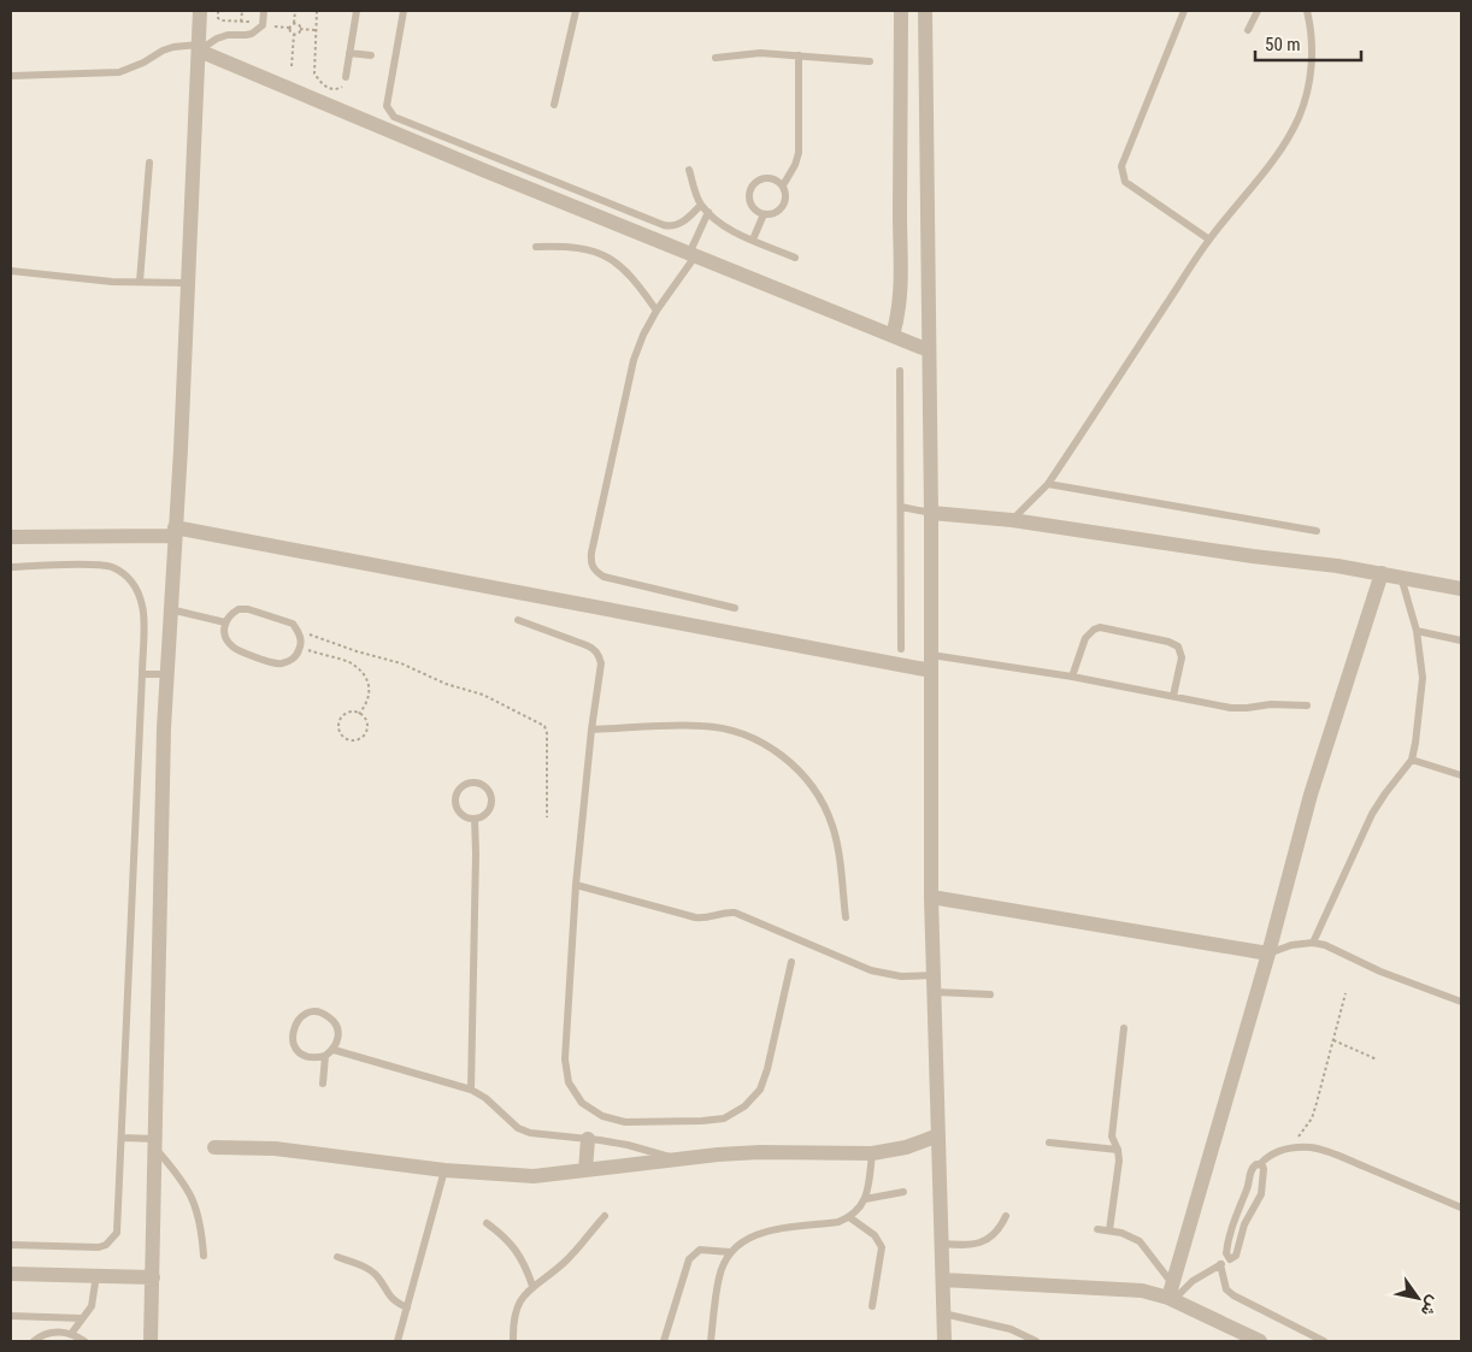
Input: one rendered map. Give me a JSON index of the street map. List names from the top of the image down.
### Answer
{
  "scale_bar": "50 m",
  "north": "bottom right"
}
